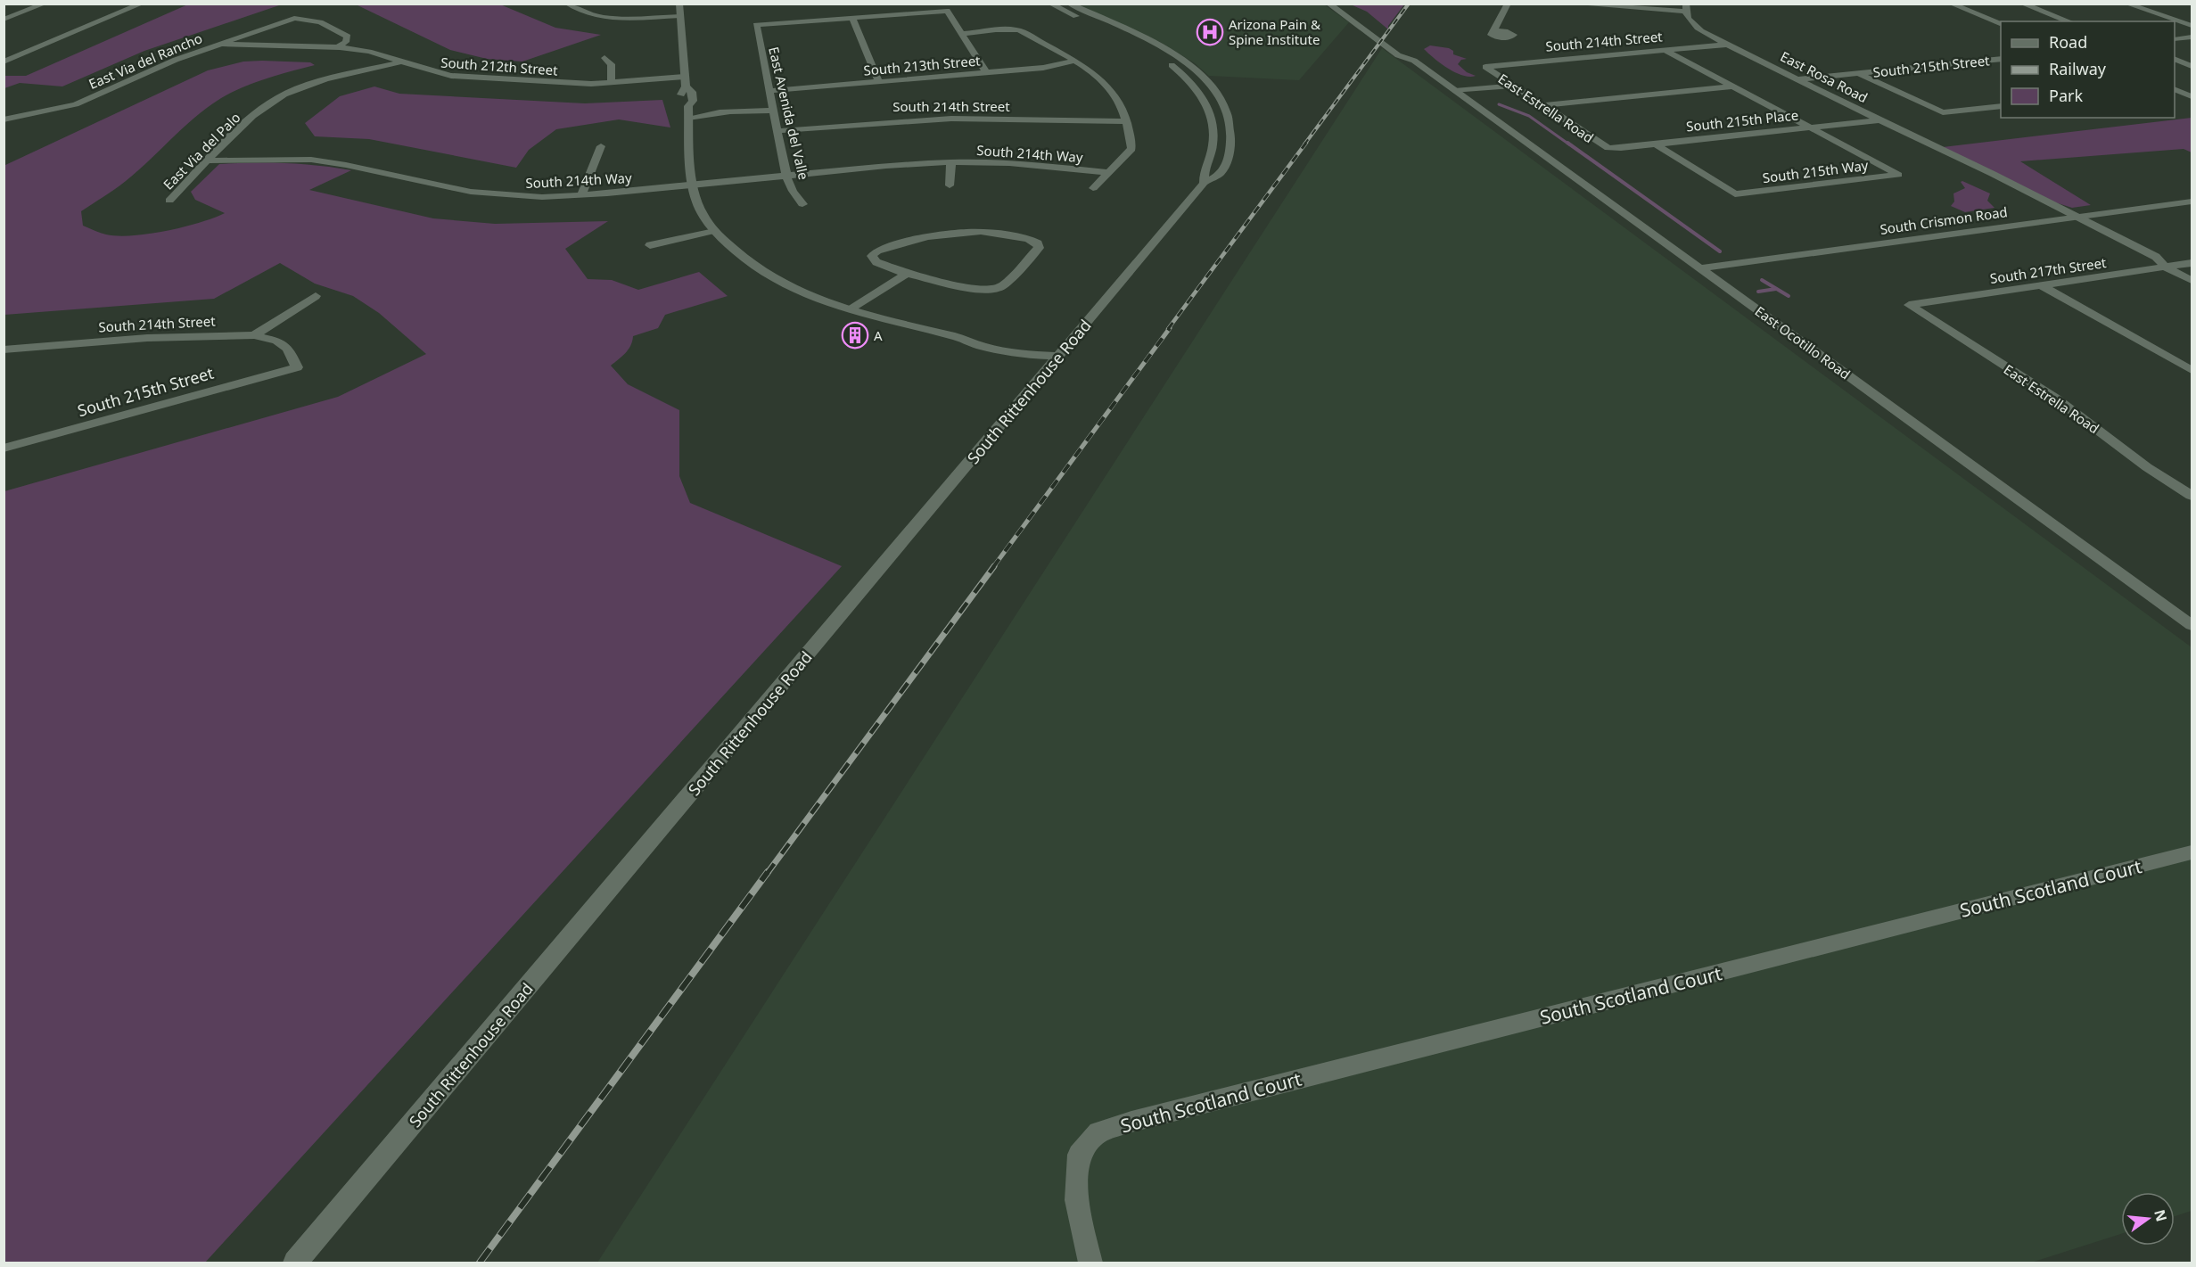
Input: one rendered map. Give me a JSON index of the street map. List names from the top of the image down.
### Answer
{
  "streets": {
    "street": [
      "South 214th Street",
      "East Via del Rancho",
      "South 213th Street",
      "South 212th Street",
      "South 215th Street",
      "East Rosa Road",
      "East Estrella Road",
      "East Avenida del Valle",
      "South 215th Place",
      "East Via del Palo",
      "South 214th Way",
      "South 215th Way",
      "South Crismon Road",
      "South 217th Street",
      "East Ocotillo Road",
      "South Rittenhouse Road",
      "South Scotland Court"
    ]
  },
  "crossings": [
    ["South 214th Street", "South 215th Street"],
    ["South 214th Street", "East Rosa Road"],
    ["South 214th Street", "East Estrella Road"],
    ["South 214th Street", "East Avenida del Valle"],
    ["East Via del Rancho", "South 212th Street"],
    ["South 213th Street", "East Avenida del Valle"],
    ["South 212th Street", "East Via del Palo"],
    ["South 215th Street", "East Rosa Road"],
    ["East Rosa Road", "South 215th Place"],
    ["East Rosa Road", "South Crismon Road"],
    ["East Rosa Road", "South 217th Street"],
    ["East Estrella Road", "South 215th Place"],
    ["East Estrella Road", "South 217th Street"],
    ["East Avenida del Valle", "South 214th Way"],
    ["South 215th Place", "South 215th Way"],
    ["East Via del Palo", "South 214th Way"],
    ["South Crismon Road", "East Ocotillo Road"]
  ],
  "places": {
    "hospital": ["Arizona Pain & Spine Institute"],
    "building": ["A"]
  },
  "legend": ["Road", "Railway", "Park"],
  "north": "right"
}
